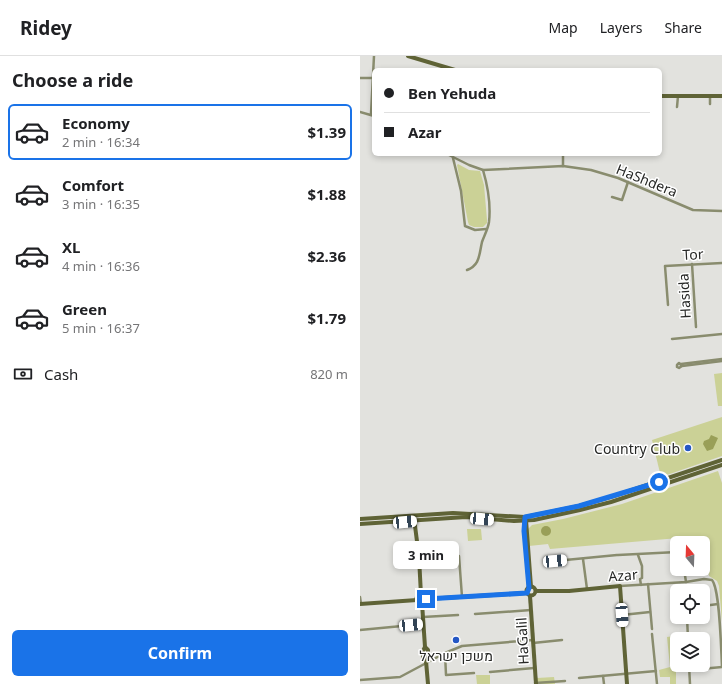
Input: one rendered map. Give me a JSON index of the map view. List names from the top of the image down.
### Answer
{
  "streets": {
    "street": [
      "HaShdera",
      "Tor",
      "Hasida",
      "Azar",
      "HaGalil"
    ]
  },
  "crossings": [
    ["Tor", "Hasida"]
  ],
  "places": ["Country Club", "משכן ישראל"],
  "north": "top",
  "page": {
    "header": "Ridey",
    "nav": ["Map", "Layers", "Share"],
    "heading": "Choose a ride",
    "banner": ["Ben Yehuda", "Azar"],
    "list": [
      {
        "name": "Economy",
        "note": "2 min · 16:34",
        "value": "$1.39"
      },
      {
        "name": "Comfort",
        "note": "3 min · 16:35",
        "value": "$1.88"
      },
      {
        "name": "XL",
        "note": "4 min · 16:36",
        "value": "$2.36"
      },
      {
        "name": "Green",
        "note": "5 min · 16:37",
        "value": "$1.79"
      }
    ],
    "pay": ["Cash", "820 m"],
    "bubble": "3 min",
    "buttons": "Confirm"
  }
}
